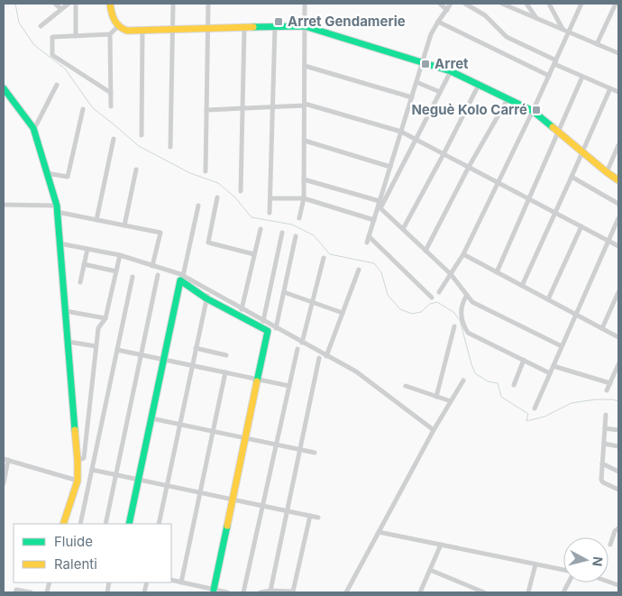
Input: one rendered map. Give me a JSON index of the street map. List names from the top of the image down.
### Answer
{
  "places": {
    "transit": ["Arret Gendamerie", "Arret", "Neguè Kolo Carré"]
  },
  "legend": ["Fluide", "Ralenti"],
  "north": "right"
}
